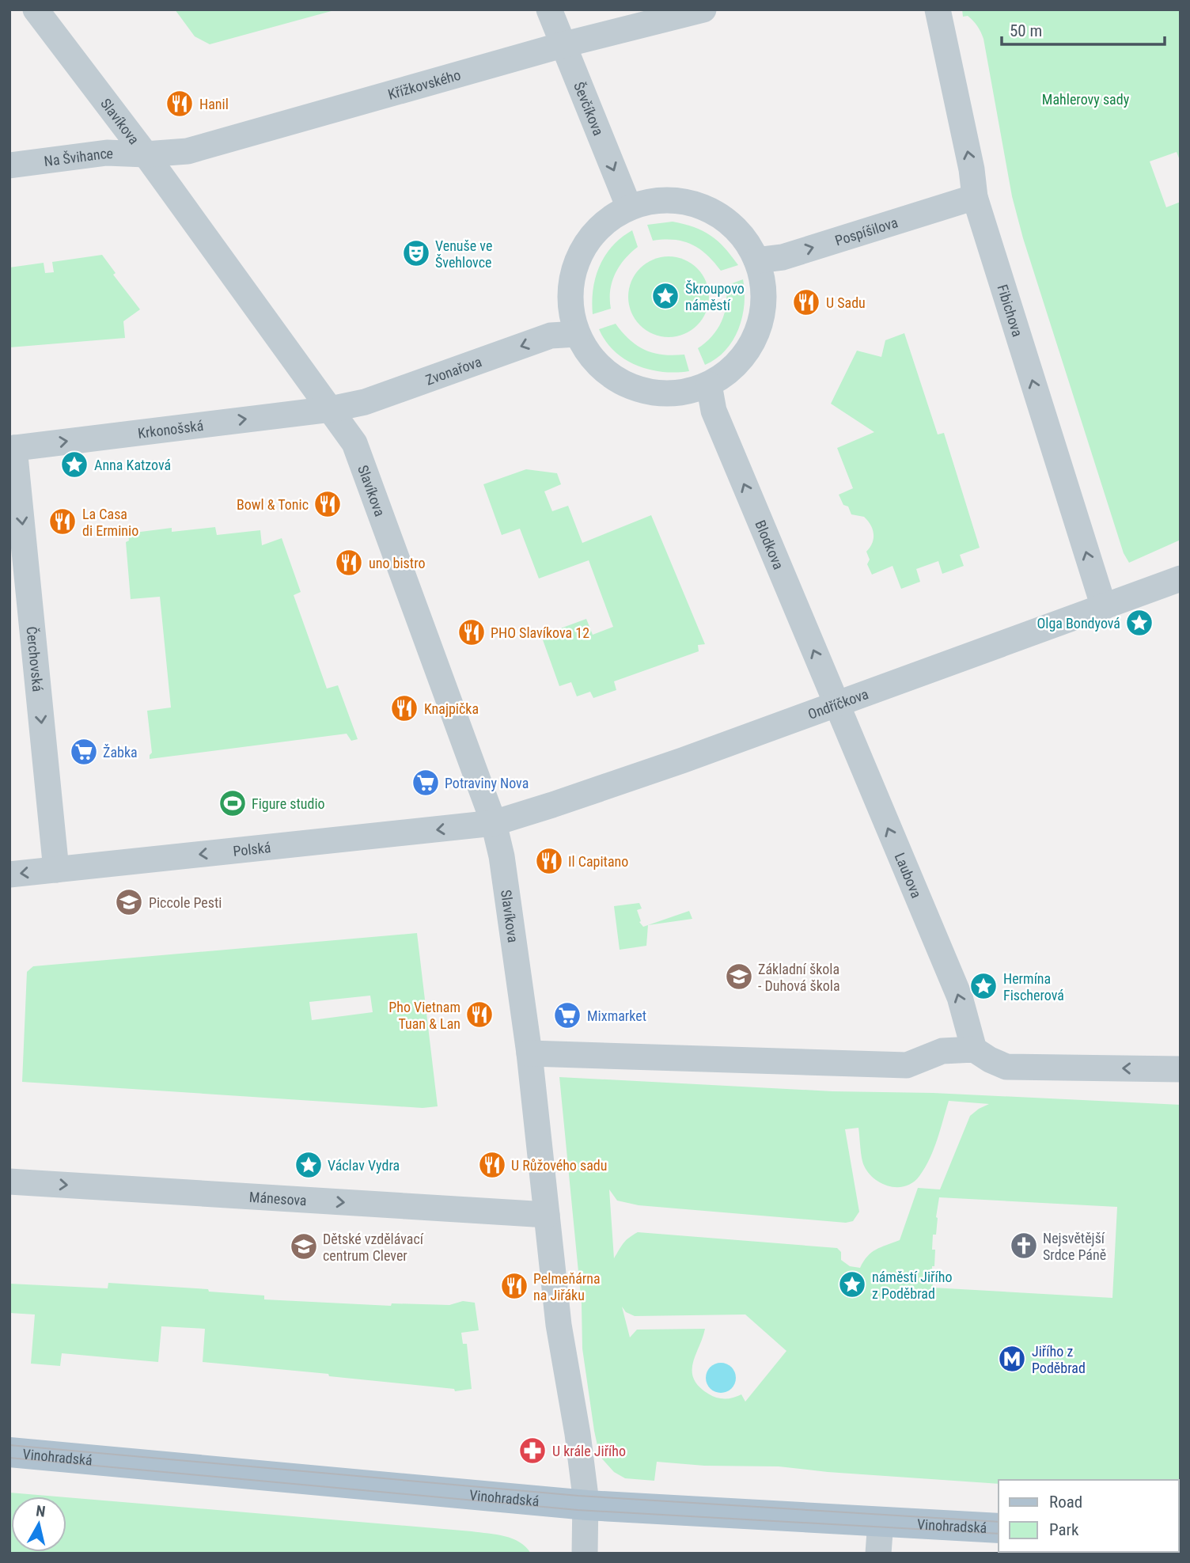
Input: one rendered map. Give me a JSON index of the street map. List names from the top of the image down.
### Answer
{
  "streets": {
    "main road": ["Vinohradská"],
    "street": [
      "Křížkovského",
      "Ševčíkova",
      "Slavíkova",
      "Na Švihance",
      "Pospíšilova",
      "Fibichova",
      "Zvonařova",
      "Krkonošská",
      "Blodkova",
      "Čerchovská",
      "Ondříčkova",
      "Polská",
      "Laubova",
      "Mánesova"
    ]
  },
  "crossings": [
    ["Křížkovského", "Ševčíkova"],
    ["Křížkovského", "Slavíkova"],
    ["Křížkovského", "Na Švihance"],
    ["Ševčíkova", "Pospíšilova"],
    ["Ševčíkova", "Zvonařova"],
    ["Ševčíkova", "Blodkova"],
    ["Slavíkova", "Na Švihance"],
    ["Slavíkova", "Zvonařova"],
    ["Slavíkova", "Krkonošská"],
    ["Slavíkova", "Ondříčkova"],
    ["Slavíkova", "Polská"],
    ["Pospíšilova", "Fibichova"],
    ["Pospíšilova", "Zvonařova"],
    ["Pospíšilova", "Blodkova"],
    ["Fibichova", "Ondříčkova"],
    ["Zvonařova", "Krkonošská"],
    ["Zvonařova", "Blodkova"],
    ["Krkonošská", "Čerchovská"],
    ["Blodkova", "Ondříčkova"],
    ["Blodkova", "Laubova"],
    ["Čerchovská", "Polská"],
    ["Ondříčkova", "Polská"],
    ["Ondříčkova", "Laubova"]
  ],
  "one_way": [
    "Ševčíkova",
    "Pospíšilova",
    "Fibichova",
    "Zvonařova",
    "Krkonošská",
    "Blodkova",
    "Čerchovská",
    "Polská",
    "Laubova",
    "Mánesova"
  ],
  "parks": ["Mahlerovy sady"],
  "places": {
    "restaurant": [
      "Hanil",
      "U Sadu",
      "Bowl & Tonic",
      "La Casa di Erminio",
      "uno bistro",
      "PHO Slavíkova 12",
      "Knajpička",
      "Il Capitano",
      "Pho Vietnam Tuan & Lan",
      "U Růžového sadu",
      "Pelmeňárna na Jiřáku"
    ],
    "theatre": ["Venuše ve Švehlovce"],
    "place": [
      "Škroupovo náměstí",
      "Anna Katzová",
      "Olga Bondyová",
      "Hermína Fischerová",
      "Václav Vydra",
      "náměstí Jiřího z Poděbrad"
    ],
    "supermarket": ["Žabka", "Potraviny Nova", "Mixmarket"],
    "sports": ["Figure studio"],
    "school or university": ["Piccole Pesti", "Základní škola - Duhová škola", "Dětské vzdělávací centrum Clever"],
    "church": ["Nejsvětější Srdce Páně"],
    "metro station": ["Jiřího z Poděbrad"],
    "pharmacy": ["U krále Jiřího"]
  },
  "legend": ["Road", "Park"],
  "scale_bar": "50 m",
  "north": "top"
}
